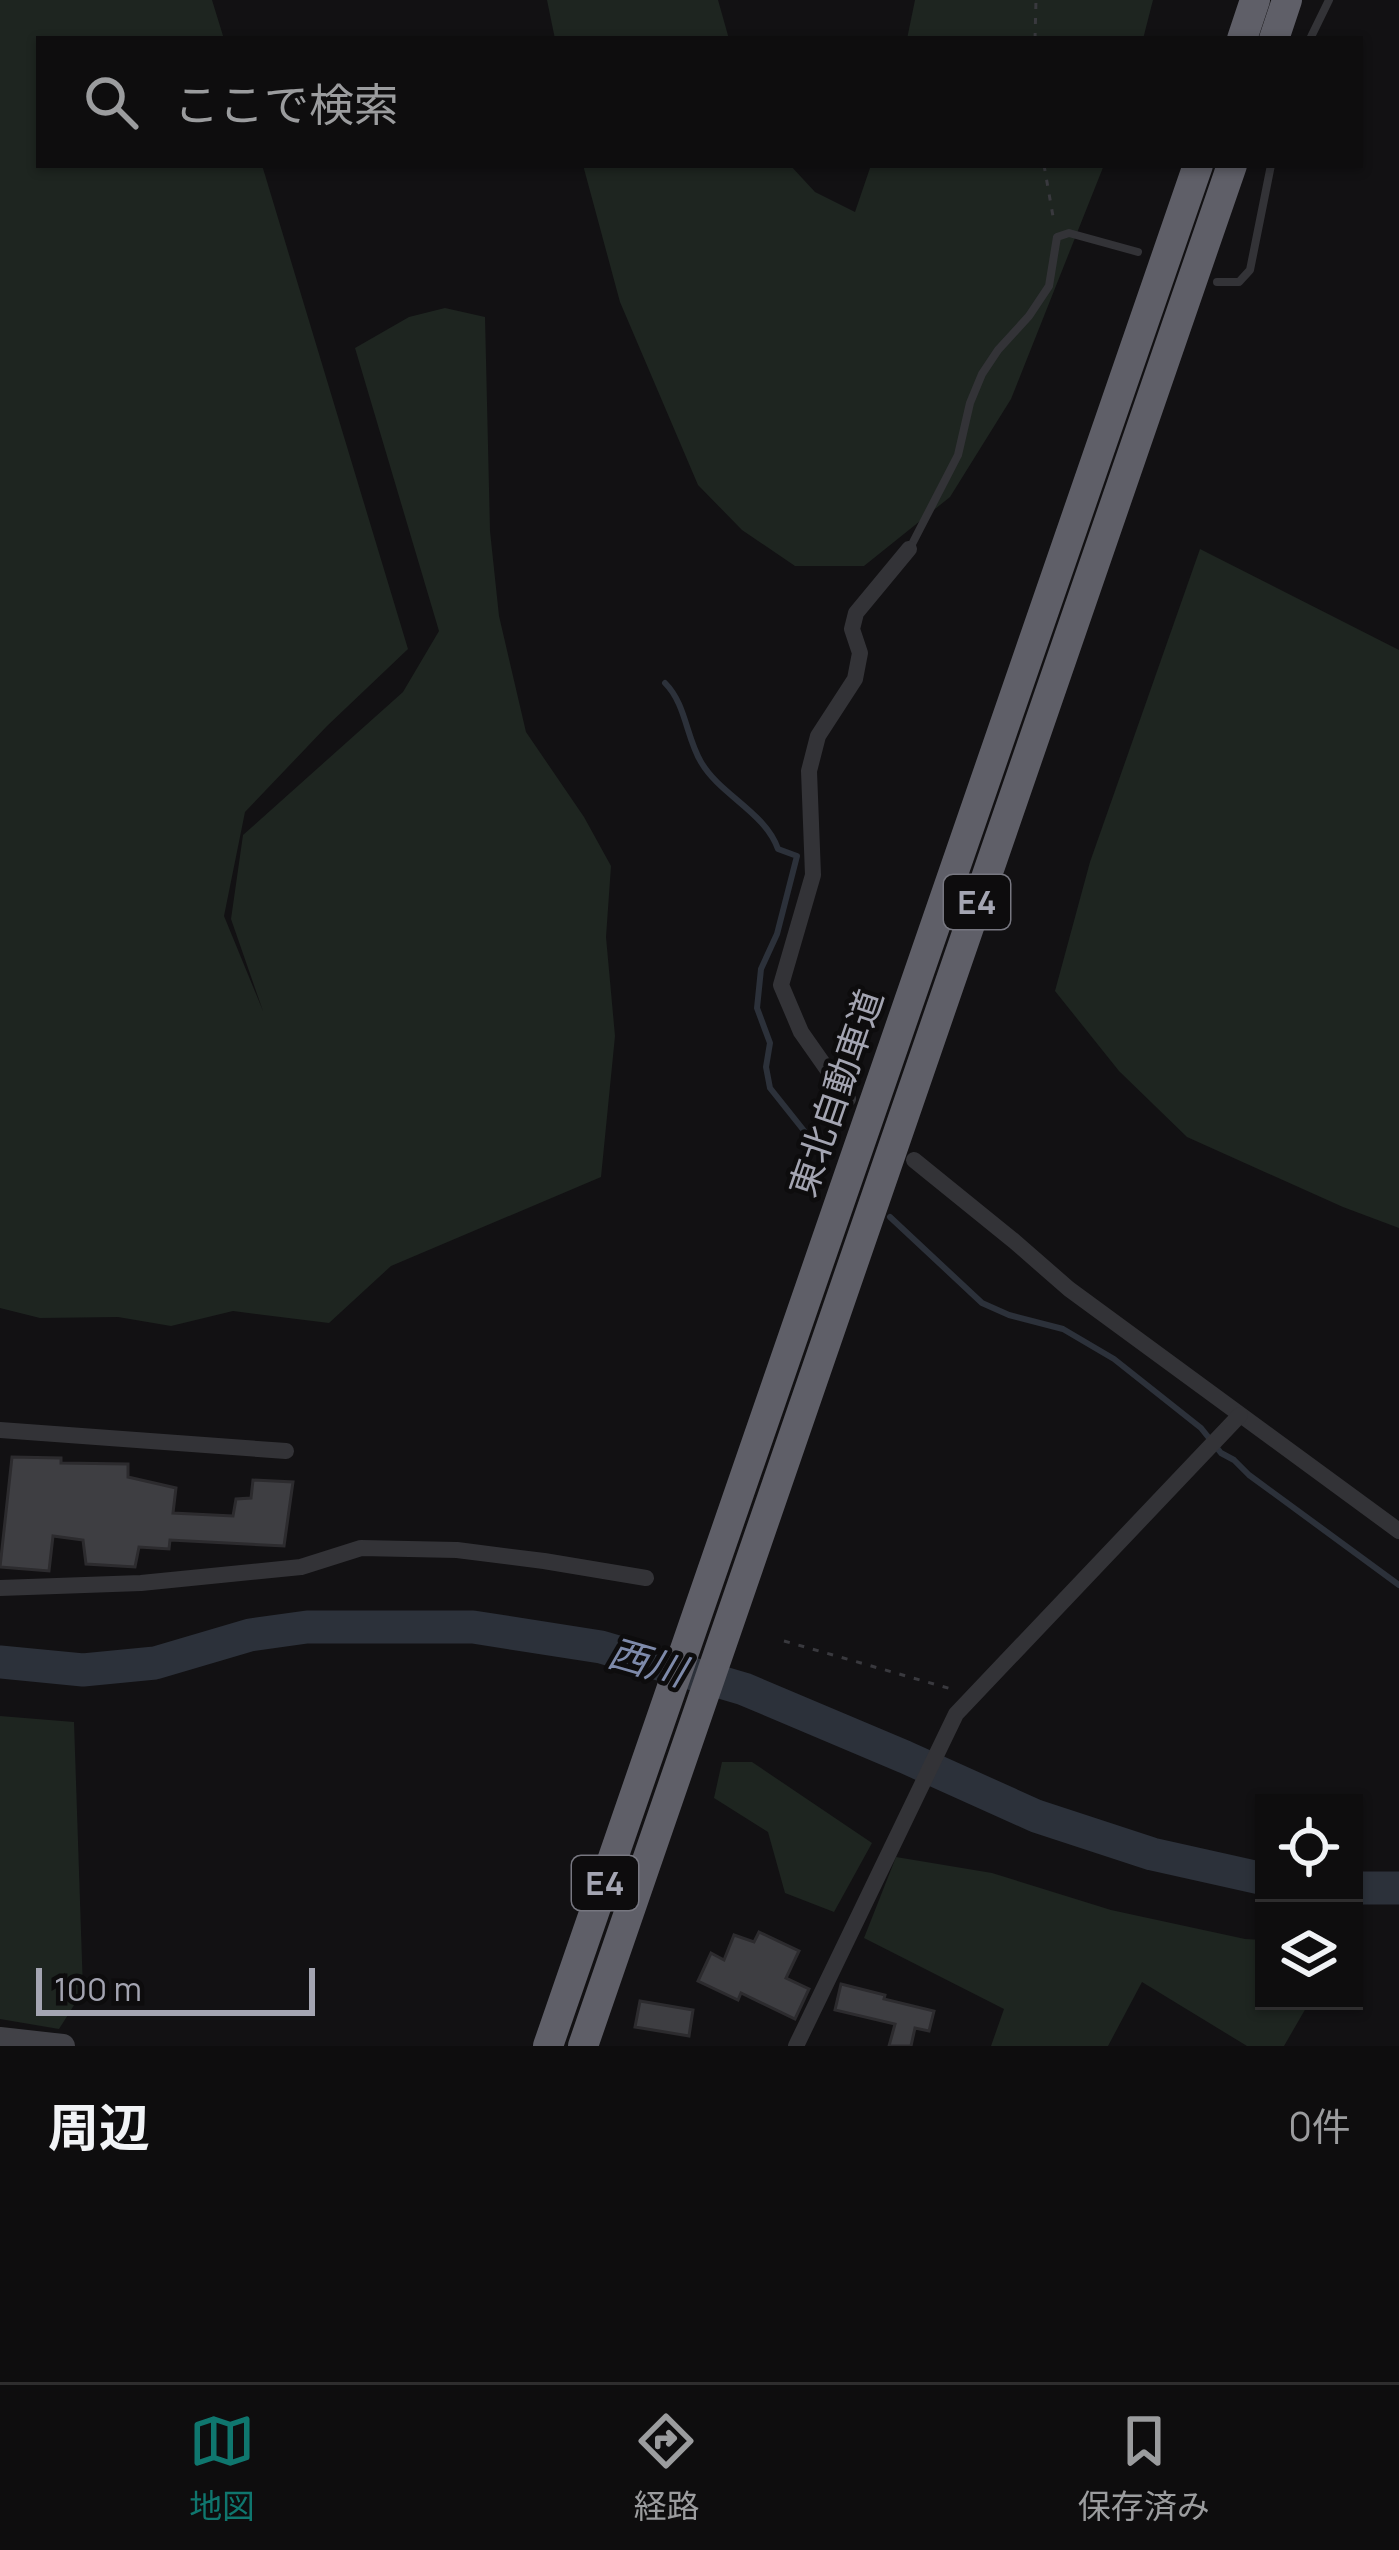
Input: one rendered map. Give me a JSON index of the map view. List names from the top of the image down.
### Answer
{
  "streets": {
    "highway": ["E4", "東北自動車道"]
  },
  "water": ["西川"],
  "scale_bar": "100 m",
  "page": {
    "search": "ここで検索",
    "scale": "100 m",
    "heading": ["周辺", "0件"],
    "nav": ["地図", "経路", "保存済み"]
  }
}
